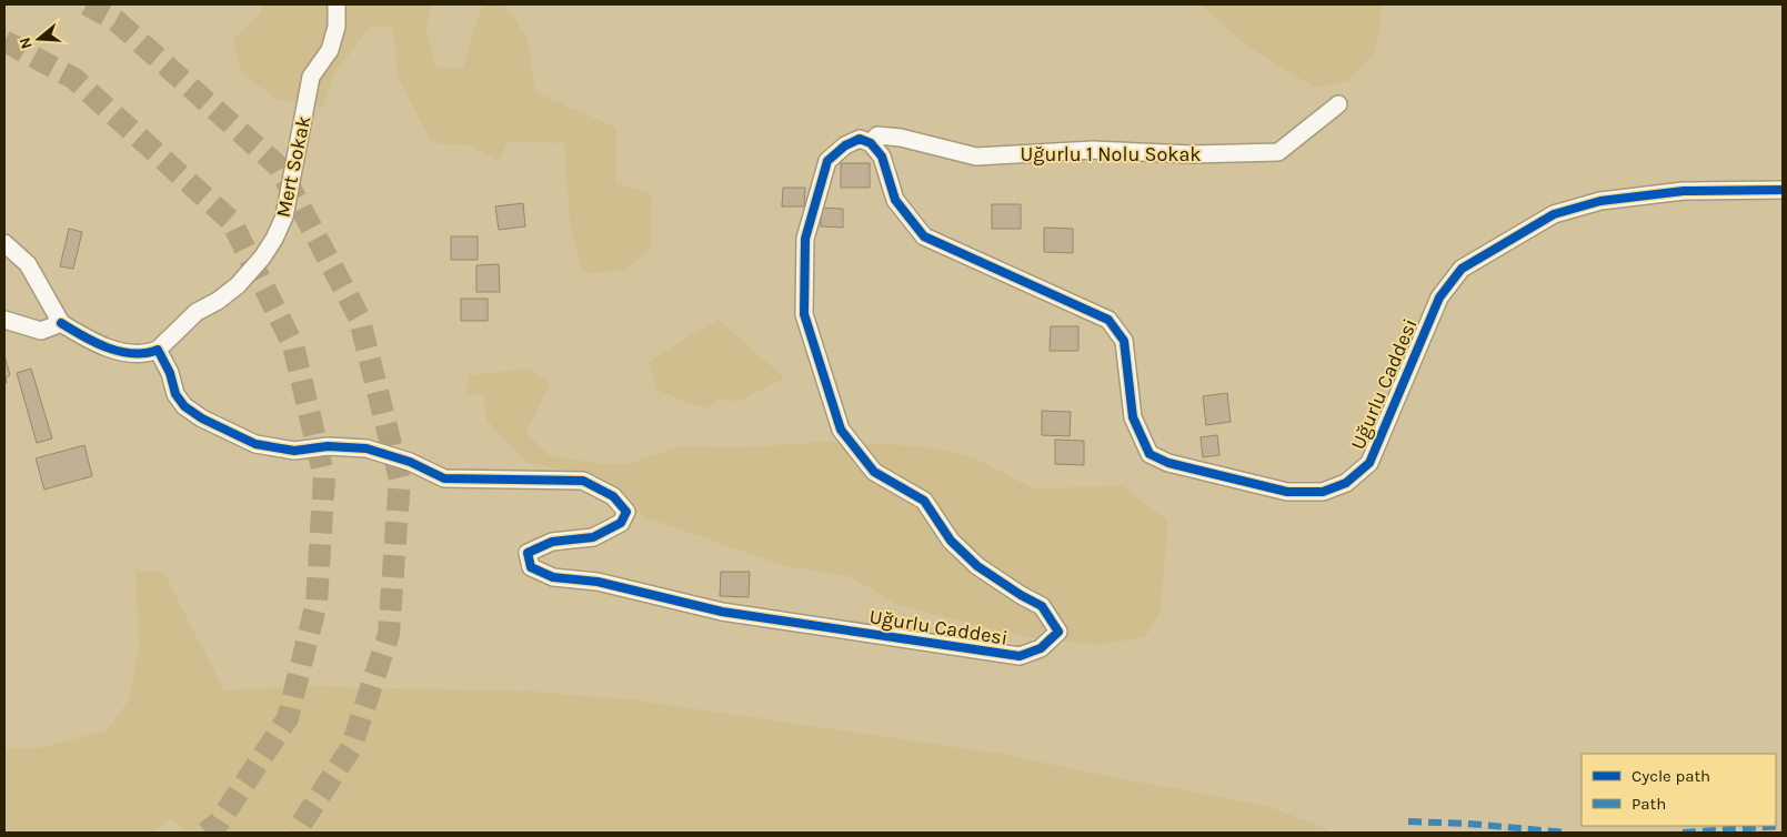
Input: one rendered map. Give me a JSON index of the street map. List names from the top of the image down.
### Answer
{
  "streets": {
    "street": ["Uğurlu 1 Nolu Sokak", "Mert Sokak", "Uğurlu Caddesi"]
  },
  "crossings": [
    ["Uğurlu 1 Nolu Sokak", "Uğurlu Caddesi"],
    ["Mert Sokak", "Uğurlu Caddesi"]
  ],
  "legend": ["Cycle path", "Path"],
  "north": "left"
}
